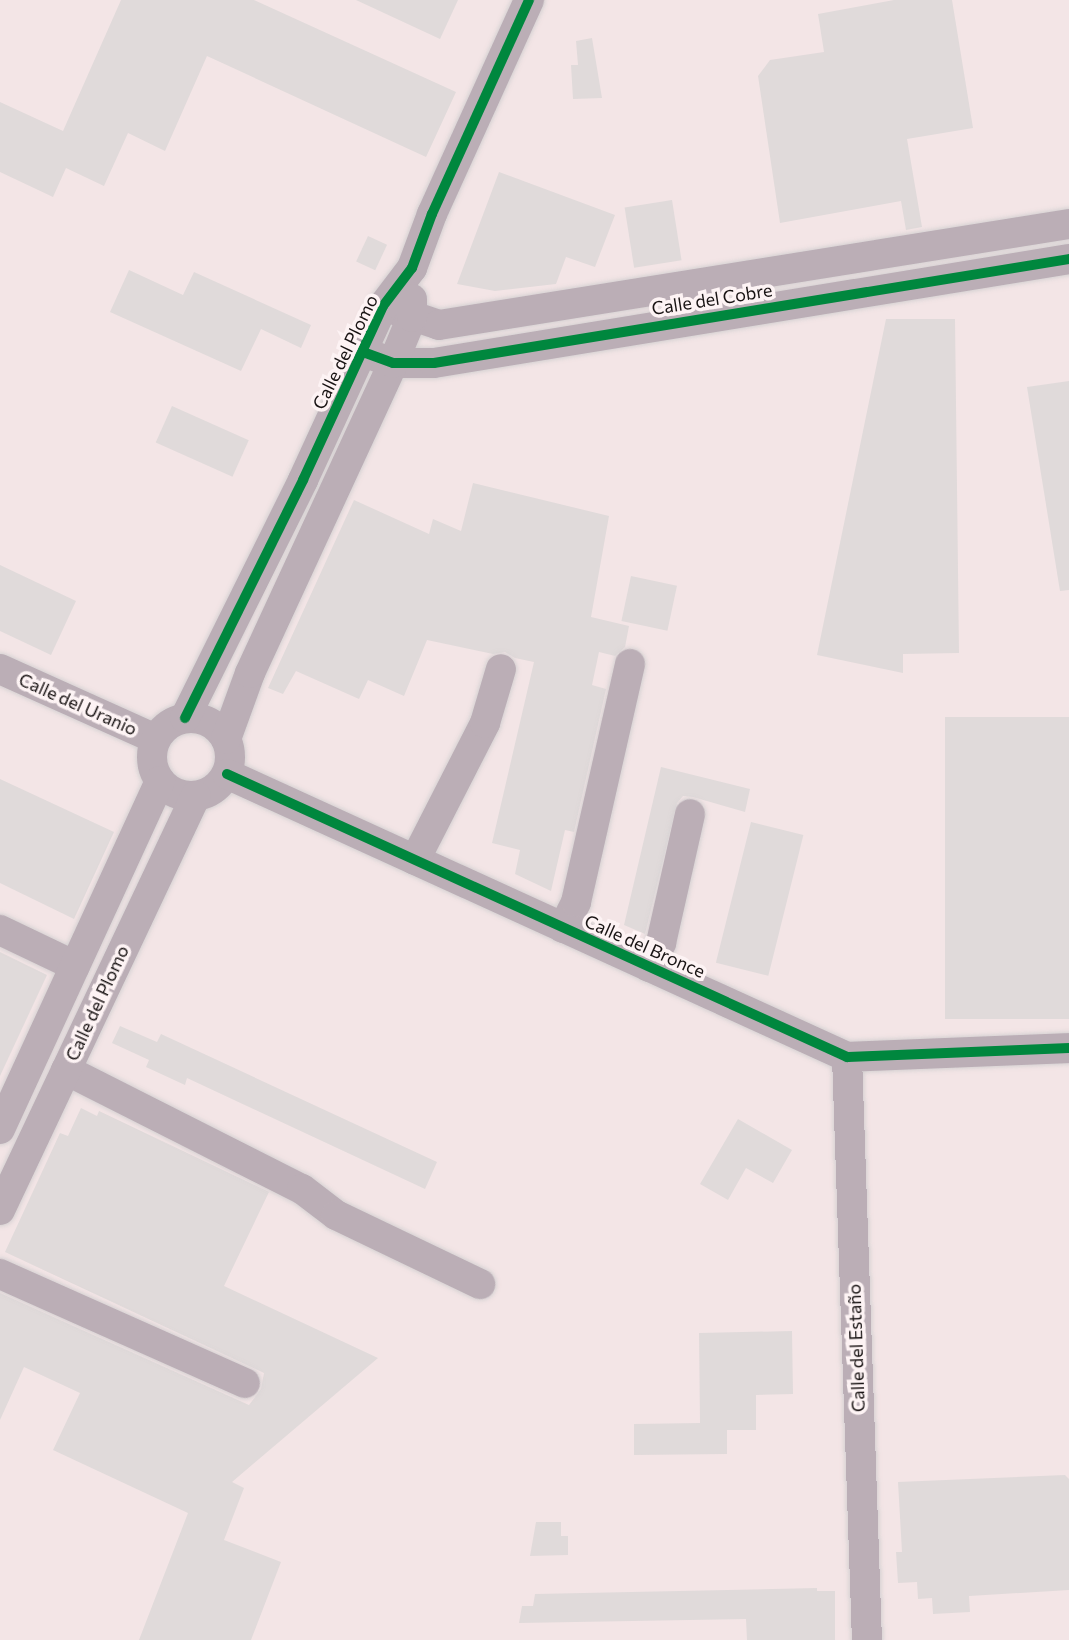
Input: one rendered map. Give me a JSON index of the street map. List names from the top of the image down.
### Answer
{
  "streets": {
    "street": [
      "Calle del Cobre",
      "Calle del Plomo",
      "Calle del Uranio",
      "Calle del Bronce",
      "Calle del Estaño"
    ]
  },
  "crossings": [
    ["Calle del Cobre", "Calle del Plomo"],
    ["Calle del Plomo", "Calle del Uranio"],
    ["Calle del Plomo", "Calle del Bronce"],
    ["Calle del Uranio", "Calle del Bronce"],
    ["Calle del Bronce", "Calle del Estaño"]
  ]
}
